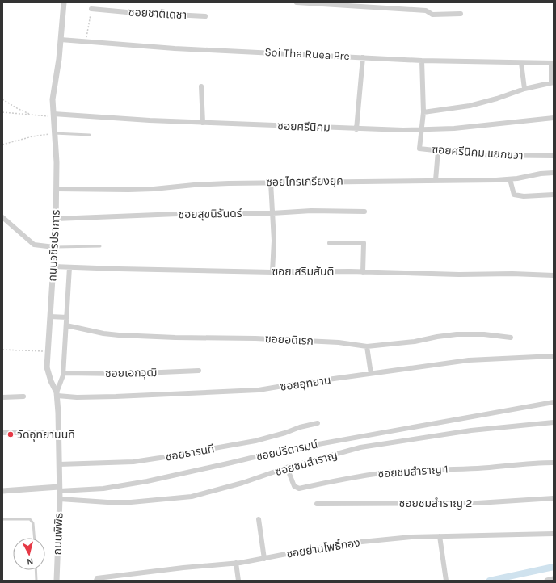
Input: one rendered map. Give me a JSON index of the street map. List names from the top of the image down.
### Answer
{
  "streets": {
    "street": [
      "ซอยชาติเดชา",
      "Soi Tha Ruea Pre",
      "ซอยศรีนิคม",
      "ซอยศรีนิคม แยกขวา",
      "ซอยไกรเกรียงยุค",
      "ซอยสุขนิรันดร์",
      "ถนนวชิรปราการ",
      "ซอยเสริมสันติ",
      "ซอยอดิเรก",
      "ซอยเอกวุฒิ",
      "ซอยอุทยาน",
      "ซอยปรีดารมน์",
      "ซอยธารนที",
      "ซอยชมสำราญ",
      "ซอยชมสำราญ 1",
      "ซอยชมสำราญ 2",
      "ถนนพิพิธ",
      "ซอยย่านโพธิ์ทอง"
    ]
  },
  "crossings": [
    ["Soi Tha Ruea Pre", "ถนนวชิรปราการ"],
    ["ซอยศรีนิคม", "ซอยศรีนิคม แยกขวา"],
    ["ซอยศรีนิคม", "ถนนวชิรปราการ"],
    ["ซอยไกรเกรียงยุค", "ถนนวชิรปราการ"],
    ["ซอยสุขนิรันดร์", "ถนนวชิรปราการ"],
    ["ถนนวชิรปราการ", "ซอยเสริมสันติ"],
    ["ถนนวชิรปราการ", "ซอยอุทยาน"],
    ["ถนนวชิรปราการ", "ซอยปรีดารมน์"],
    ["ถนนวชิรปราการ", "ซอยธารนที"],
    ["ถนนวชิรปราการ", "ถนนพิพิธ"],
    ["ซอยปรีดารมน์", "ถนนพิพิธ"],
    ["ซอยชมสำราญ", "ซอยชมสำราญ 1"],
    ["ซอยชมสำราญ", "ถนนพิพิธ"]
  ],
  "places": ["วัดอุทยานนที"],
  "north": "bottom"
}
